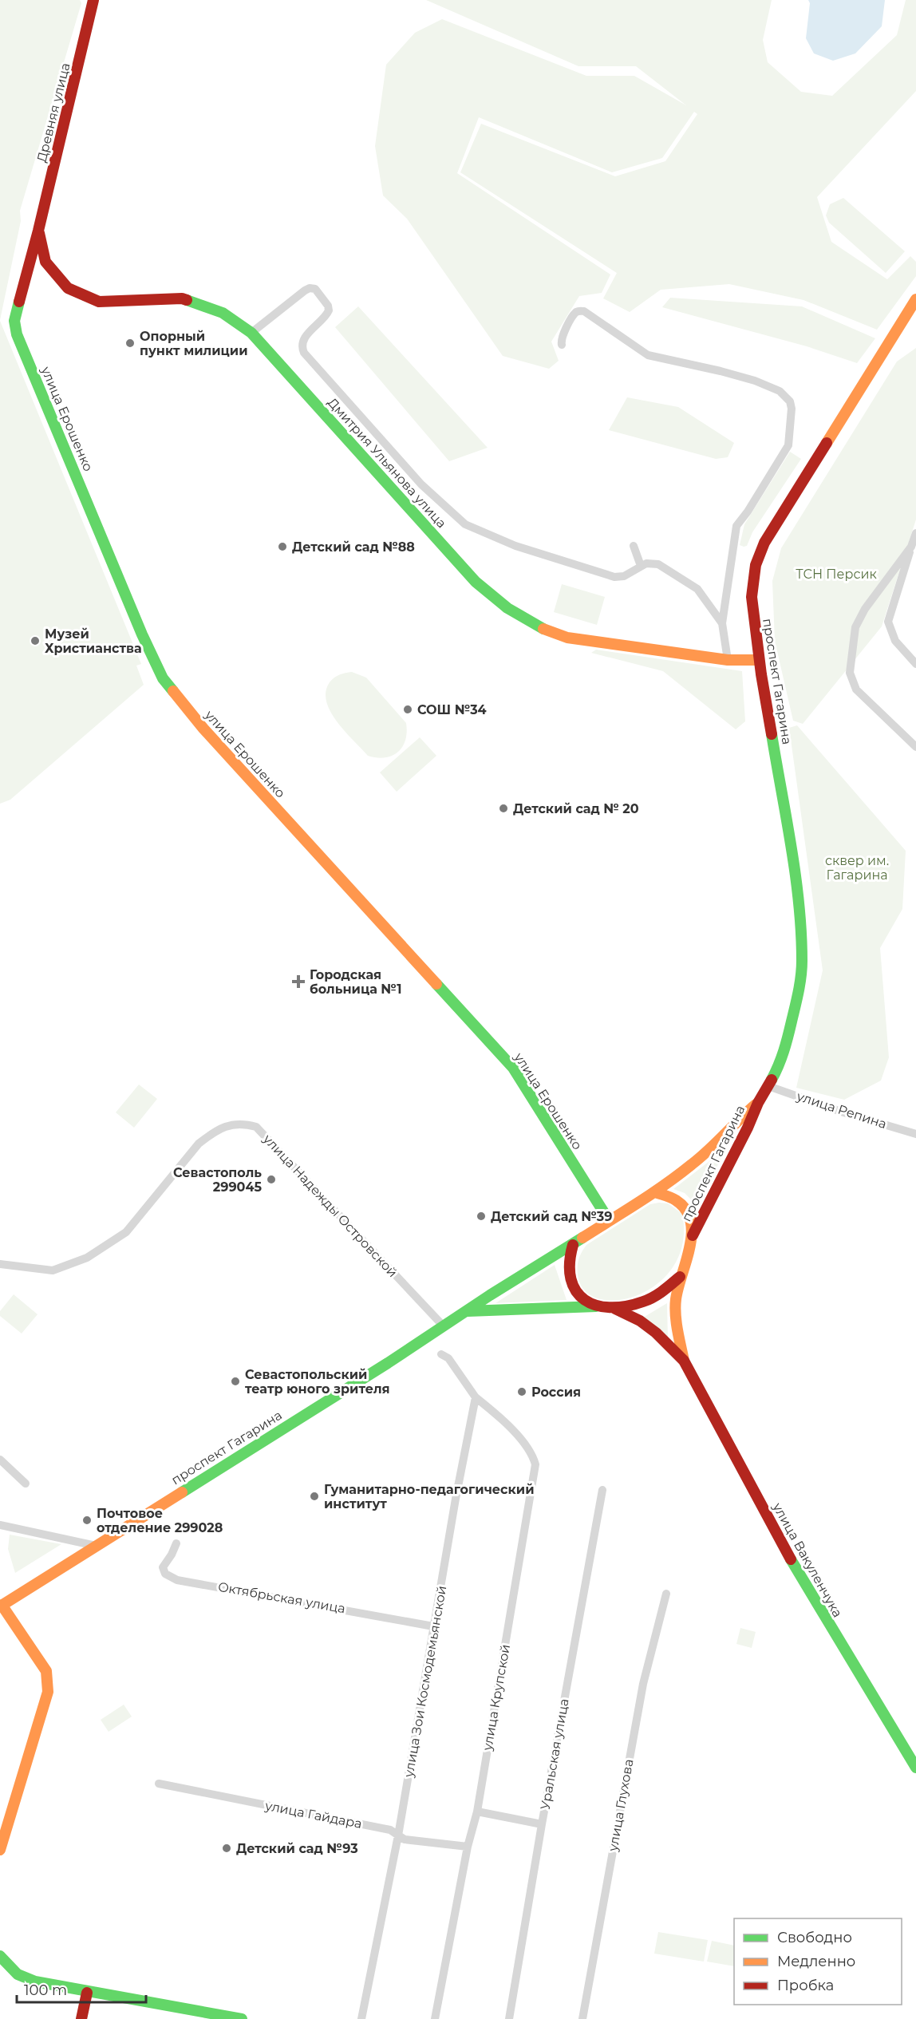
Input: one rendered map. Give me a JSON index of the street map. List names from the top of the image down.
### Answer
{
  "streets": {
    "main road": [
      "Древняя улица",
      "улица Ерошенко",
      "Дмитрия Ульянова улица",
      "проспект Гагарина",
      "улица Вакуленчука"
    ],
    "street": [
      "улица Репина",
      "улица Надежды Островской",
      "Октябрьская улица",
      "улица Зои Космодемьянской",
      "улица Крупской",
      "Уральская улица",
      "улица Глухова",
      "улица Гайдара"
    ]
  },
  "crossings": [
    ["Древняя улица", "улица Ерошенко"],
    ["Древняя улица", "Дмитрия Ульянова улица"],
    ["улица Ерошенко", "Дмитрия Ульянова улица"],
    ["улица Ерошенко", "проспект Гагарина"],
    ["улица Ерошенко", "улица Вакуленчука"],
    ["Дмитрия Ульянова улица", "проспект Гагарина"],
    ["проспект Гагарина", "улица Репина"],
    ["проспект Гагарина", "улица Надежды Островской"],
    ["проспект Гагарина", "улица Вакуленчука"],
    ["Октябрьская улица", "улица Зои Космодемьянской"],
    ["улица Зои Космодемьянской", "улица Крупской"],
    ["улица Зои Космодемьянской", "улица Гайдара"],
    ["улица Крупской", "улица Гайдара"]
  ],
  "parks": ["ТСН Персик", "сквер им. Гагарина"],
  "places": {
    "other": [
      "Опорный пункт милиции",
      "Детский сад №88",
      "Музей Христианства",
      "СОШ №34",
      "Детский сад № 20",
      "Севастополь 299045",
      "Детский сад №39",
      "Севастопольский театр юного зрителя",
      "Россия",
      "Гуманитарно-педагогический институт",
      "Почтовое отделение 299028",
      "Детский сад №93"
    ],
    "health": ["Городская больница №1"]
  },
  "legend": ["Свободно", "Медленно", "Пробка"],
  "scale_bar": "100 m"
}
